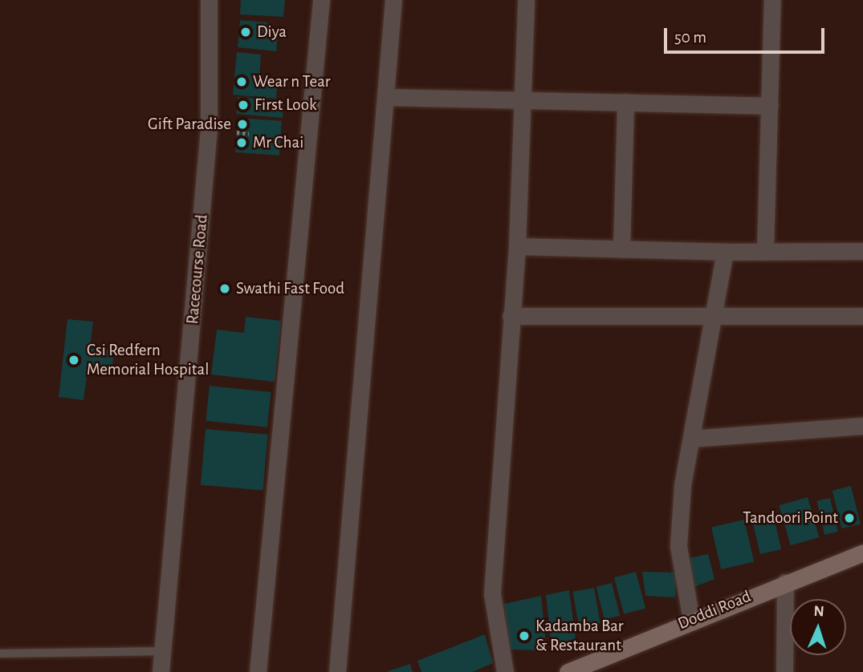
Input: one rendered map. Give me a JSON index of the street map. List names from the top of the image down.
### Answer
{
  "streets": {
    "street": ["Racecourse Road", "Doddi Road"]
  },
  "places": [
    "Diya",
    "Wear n Tear",
    "First Look",
    "Gift Paradise",
    "Mr Chai",
    "Swathi Fast Food",
    "Csi Redfern Memorial Hospital",
    "Tandoori Point",
    "Kadamba Bar & Restaurant"
  ],
  "scale_bar": "50 m",
  "north": "top"
}
